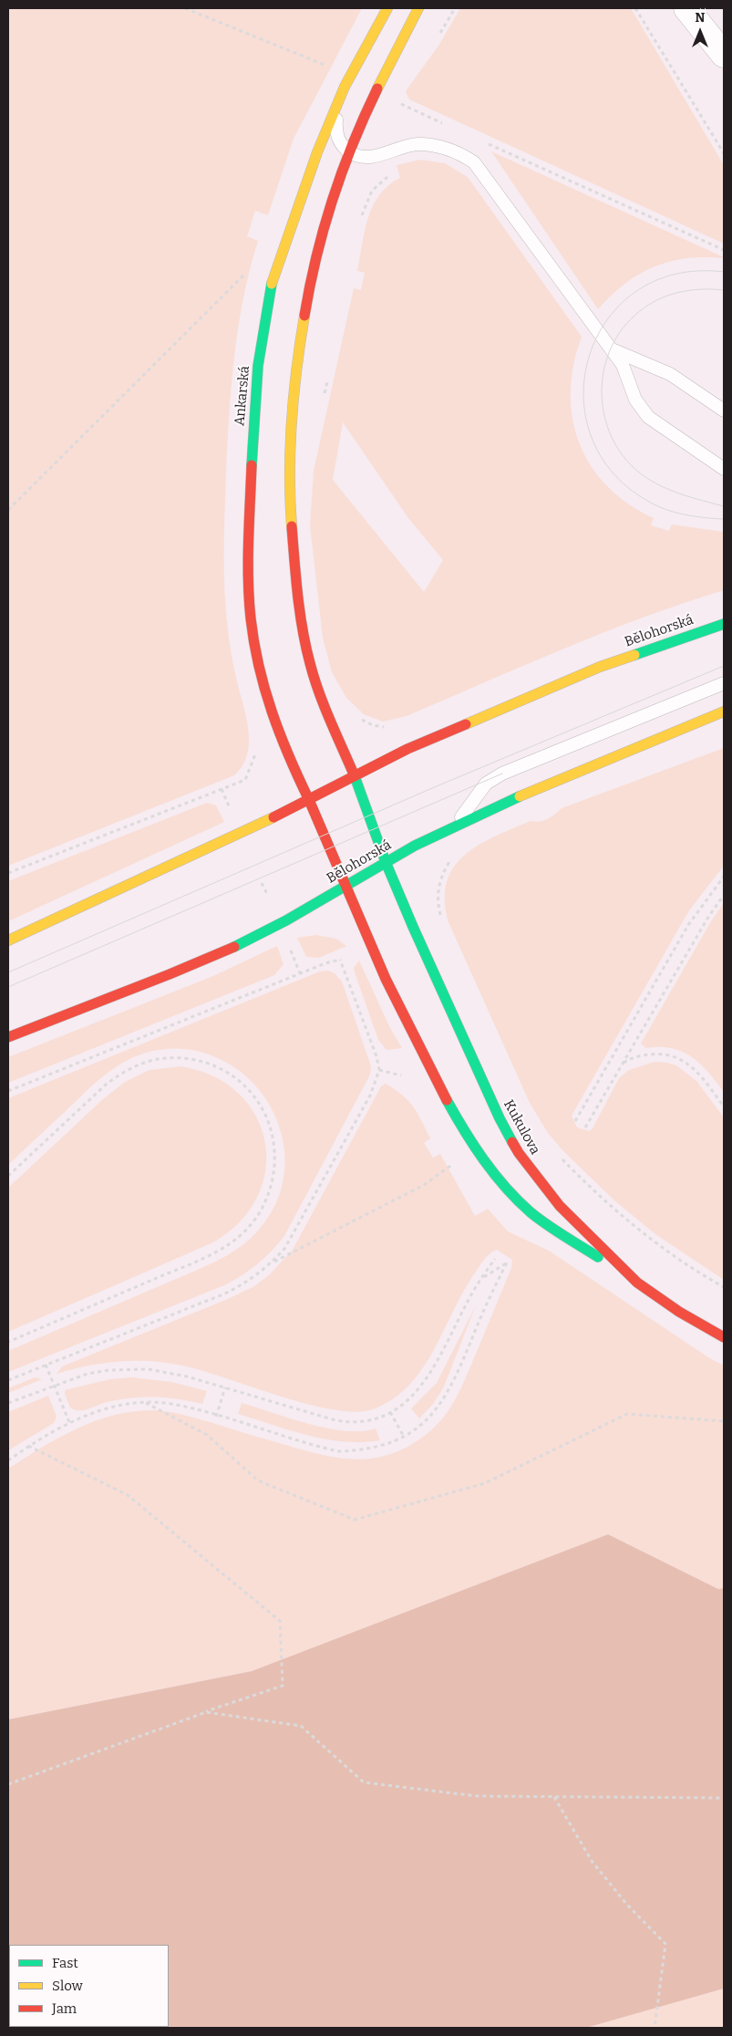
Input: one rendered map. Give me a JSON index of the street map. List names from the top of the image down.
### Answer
{
  "streets": {
    "main road": ["Ankarská", "Bělohorská", "Kukulova"]
  },
  "crossings": [
    ["Ankarská", "Bělohorská"],
    ["Ankarská", "Kukulova"],
    ["Bělohorská", "Kukulova"]
  ],
  "legend": ["Fast", "Slow", "Jam"],
  "north": "top"
}
